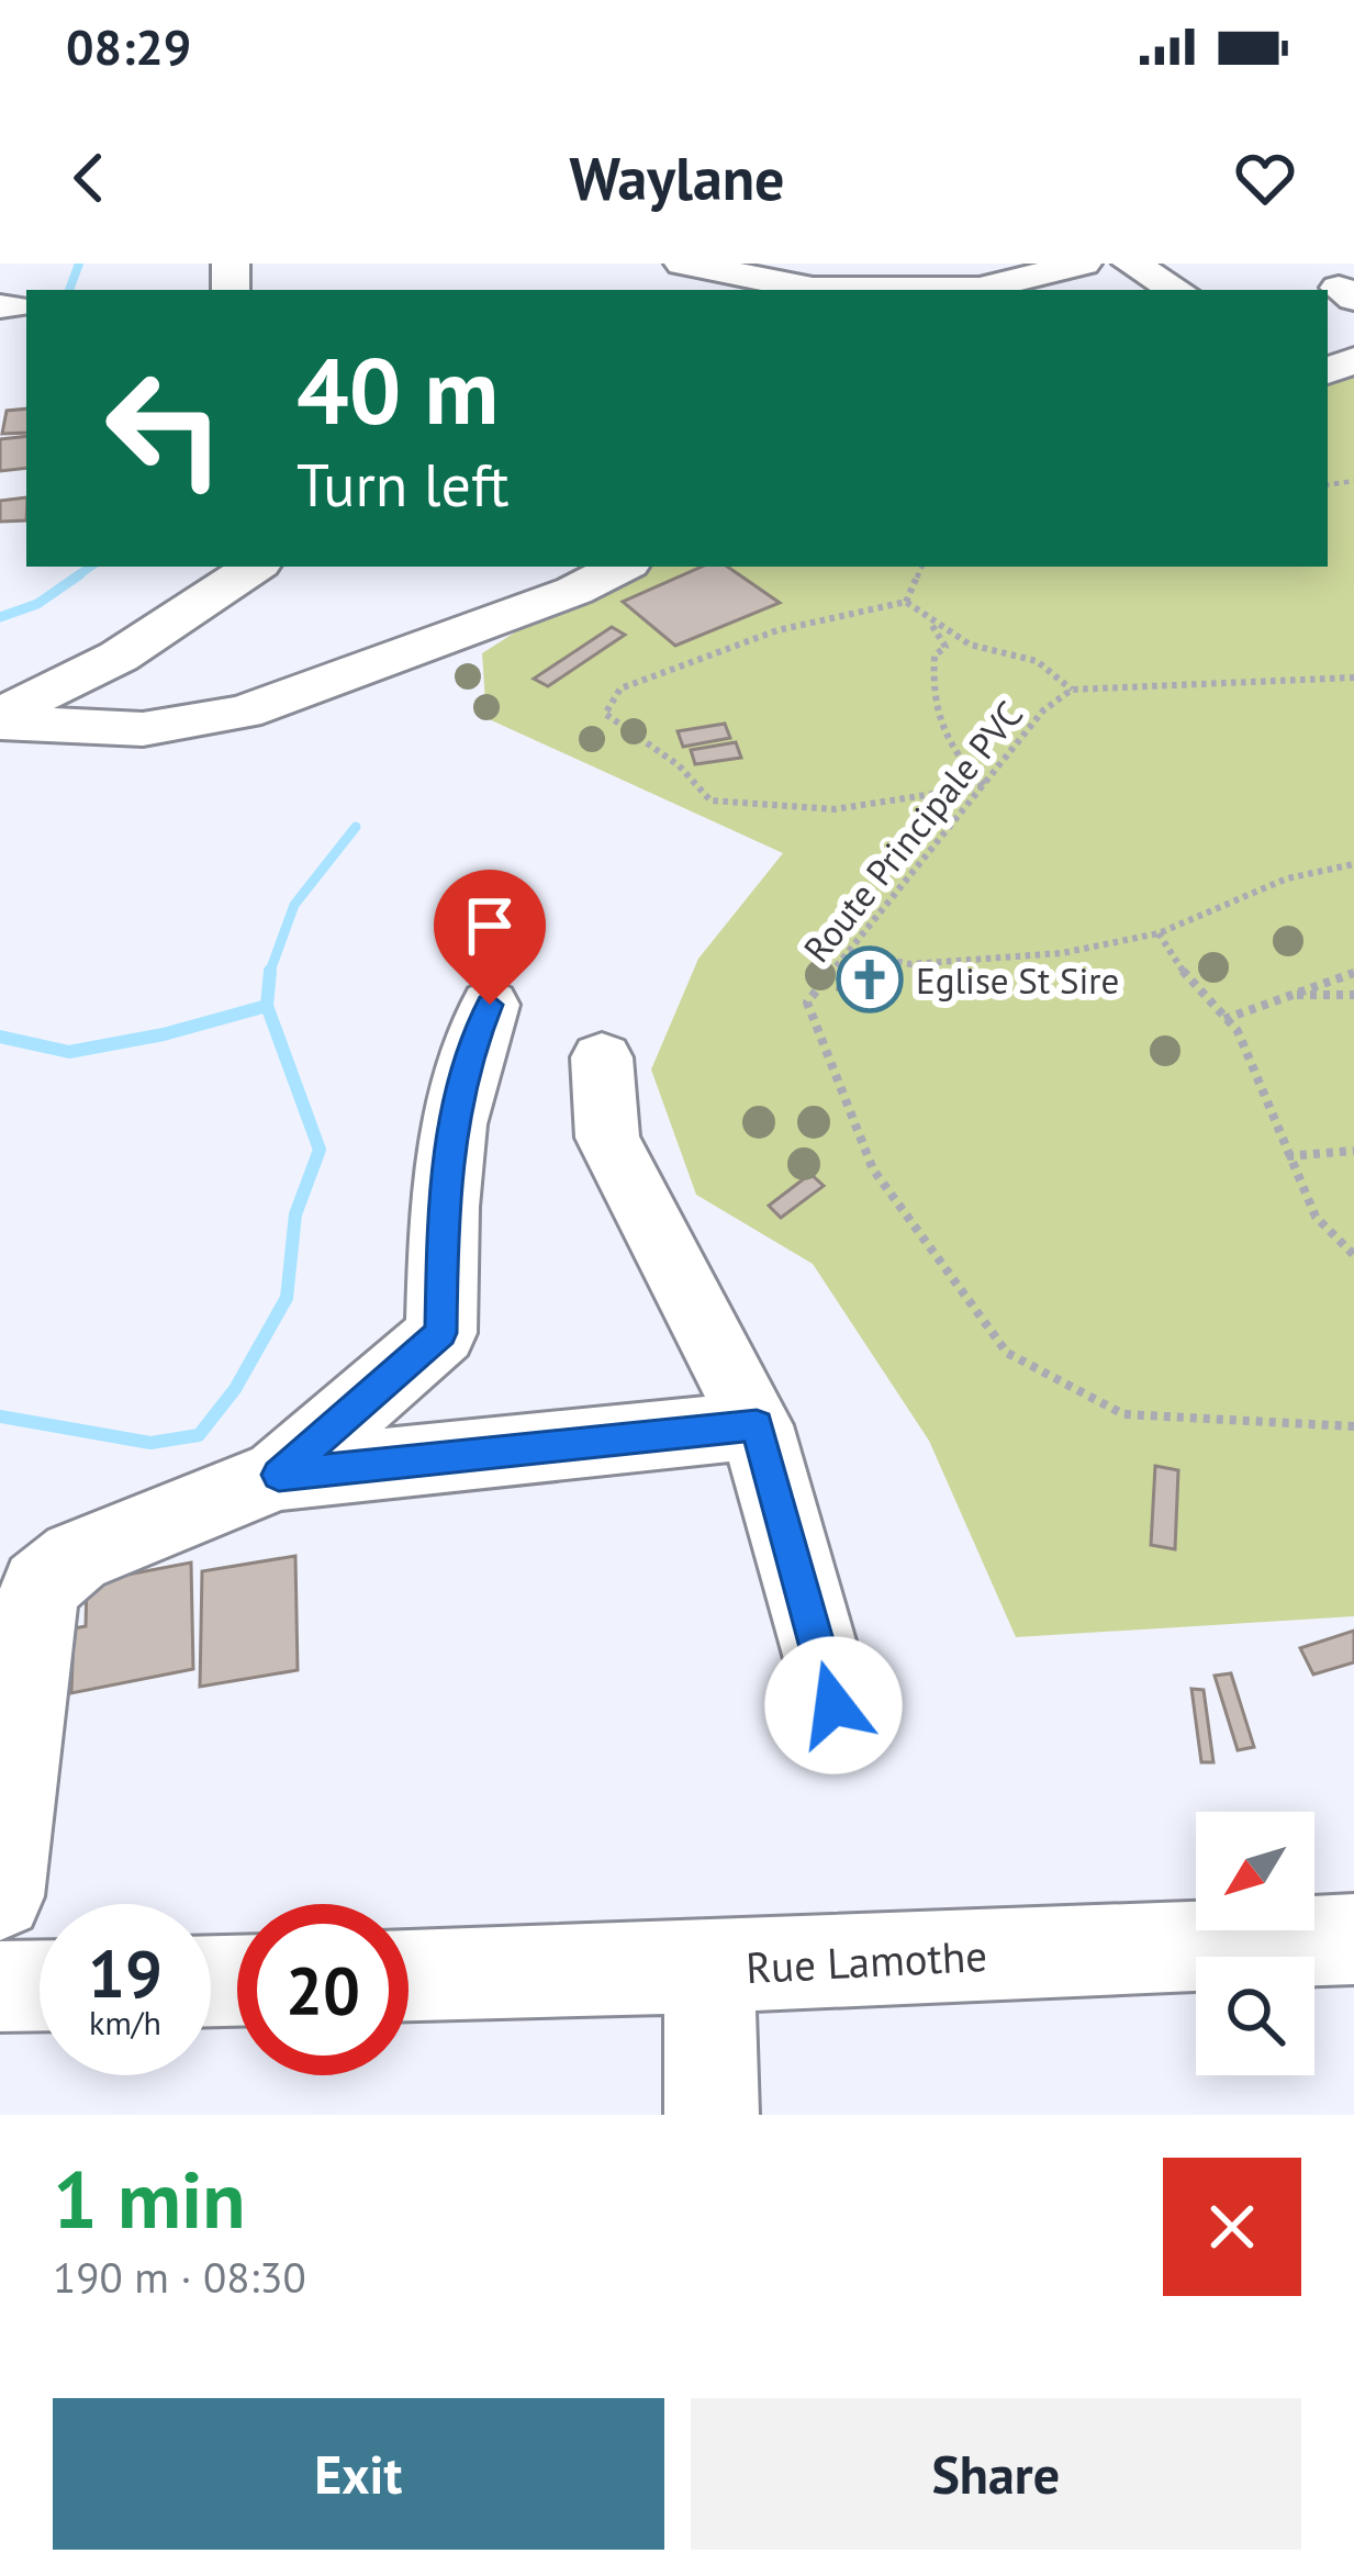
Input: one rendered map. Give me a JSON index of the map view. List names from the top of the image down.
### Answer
{
  "streets": {
    "street": ["Rue Lamothe"],
    "path": ["Route Principale PVC"]
  },
  "places": {
    "church": ["Eglise St Sire"]
  },
  "north": "bottom left",
  "page": {
    "status": "08:29",
    "header": "Waylane",
    "turn": ["40 m", "Turn left"],
    "speed": "19 km/h",
    "limit": "20",
    "heading": ["1 min", "190 m · 08:30"],
    "buttons": ["Exit", "Share"]
  }
}
